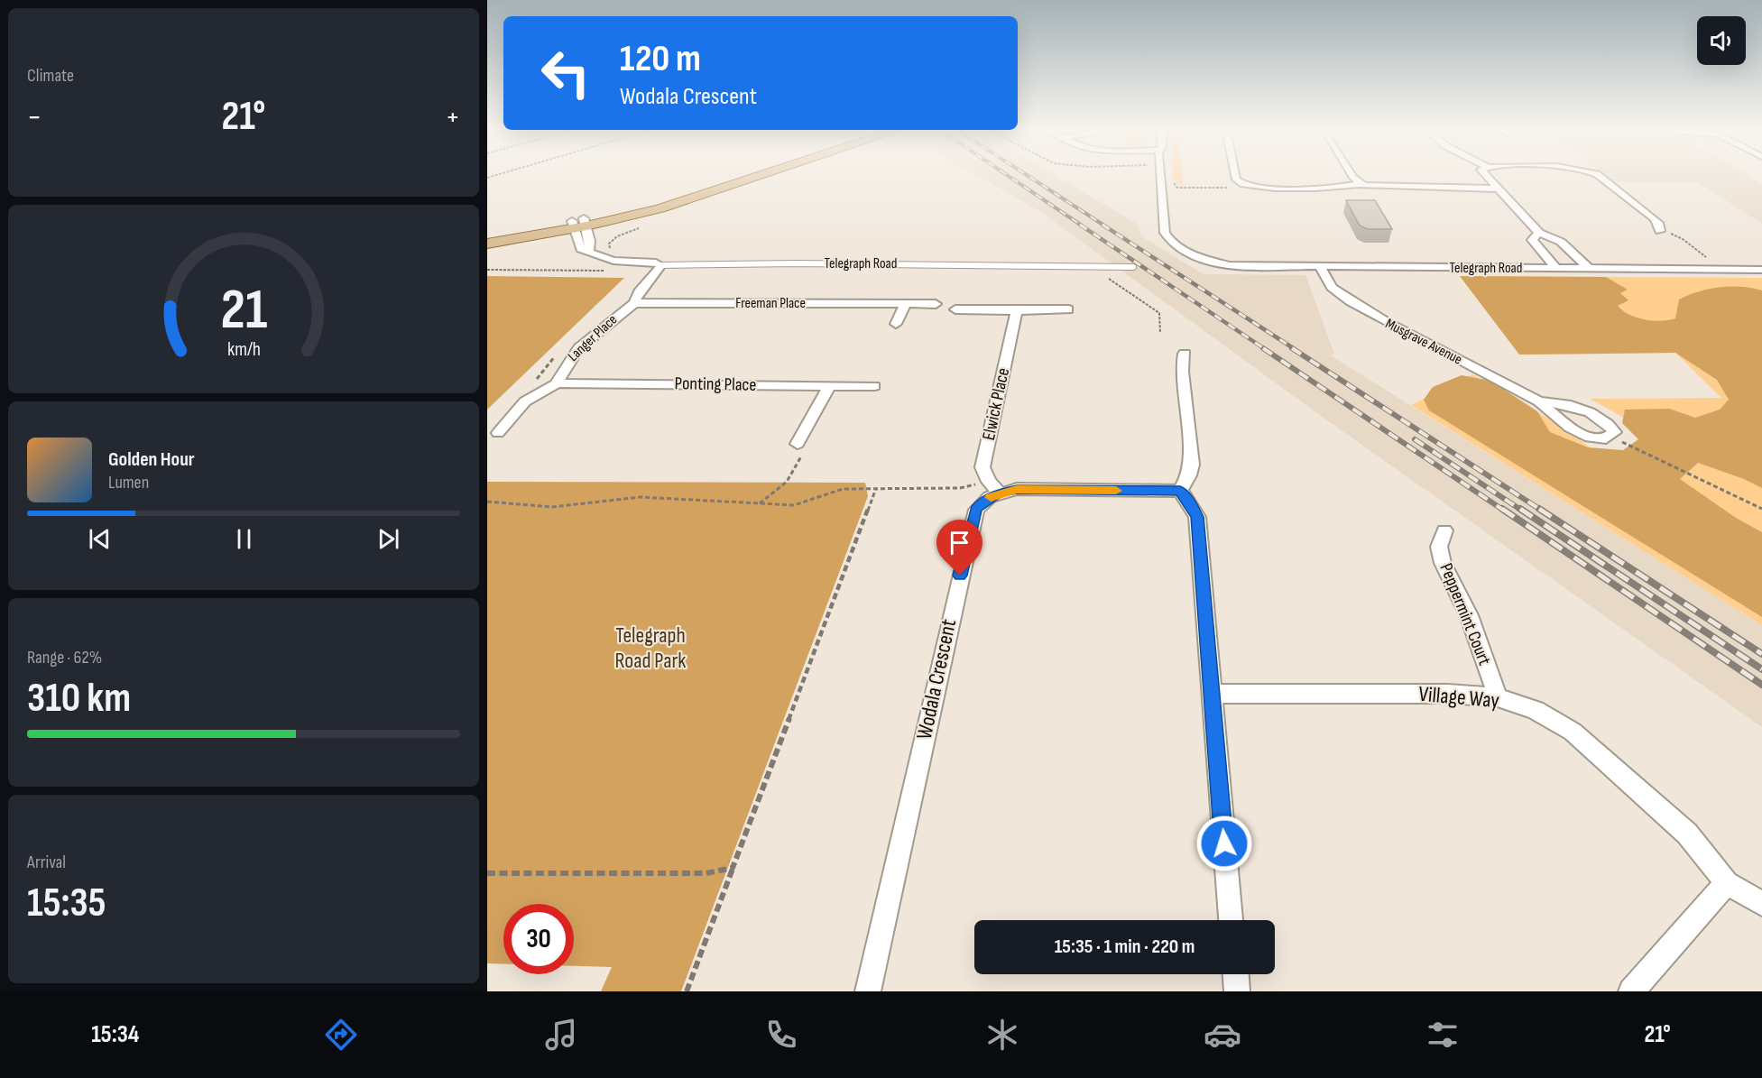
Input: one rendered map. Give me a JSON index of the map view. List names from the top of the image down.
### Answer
{
  "streets": {
    "street": [
      "Telegraph Road",
      "Freeman Place",
      "Langer Place",
      "Musgrave Avenue",
      "Ponting Place",
      "Elwick Place",
      "Peppermint Court",
      "Wodala Crescent",
      "Village Way"
    ]
  },
  "crossings": [
    ["Telegraph Road", "Langer Place"],
    ["Telegraph Road", "Musgrave Avenue"],
    ["Freeman Place", "Langer Place"],
    ["Langer Place", "Ponting Place"],
    ["Elwick Place", "Wodala Crescent"],
    ["Peppermint Court", "Village Way"]
  ],
  "parks": ["Telegraph Road Park"],
  "page": {
    "tile": [
      "Climate",
      ["Range · 62%", "310 km"],
      ["Arrival", "15:35"]
    ],
    "turn": ["120 m", "Wodala Crescent"],
    "heat": ["−", "21°", "+"],
    "song": ["Golden Hour", "Lumen"],
    "limit": "30",
    "trip": "15:35 · 1 min · 220 m",
    "tabs": ["15:34", "21°"],
    "gauge": ["21", "km/h"]
  }
}
